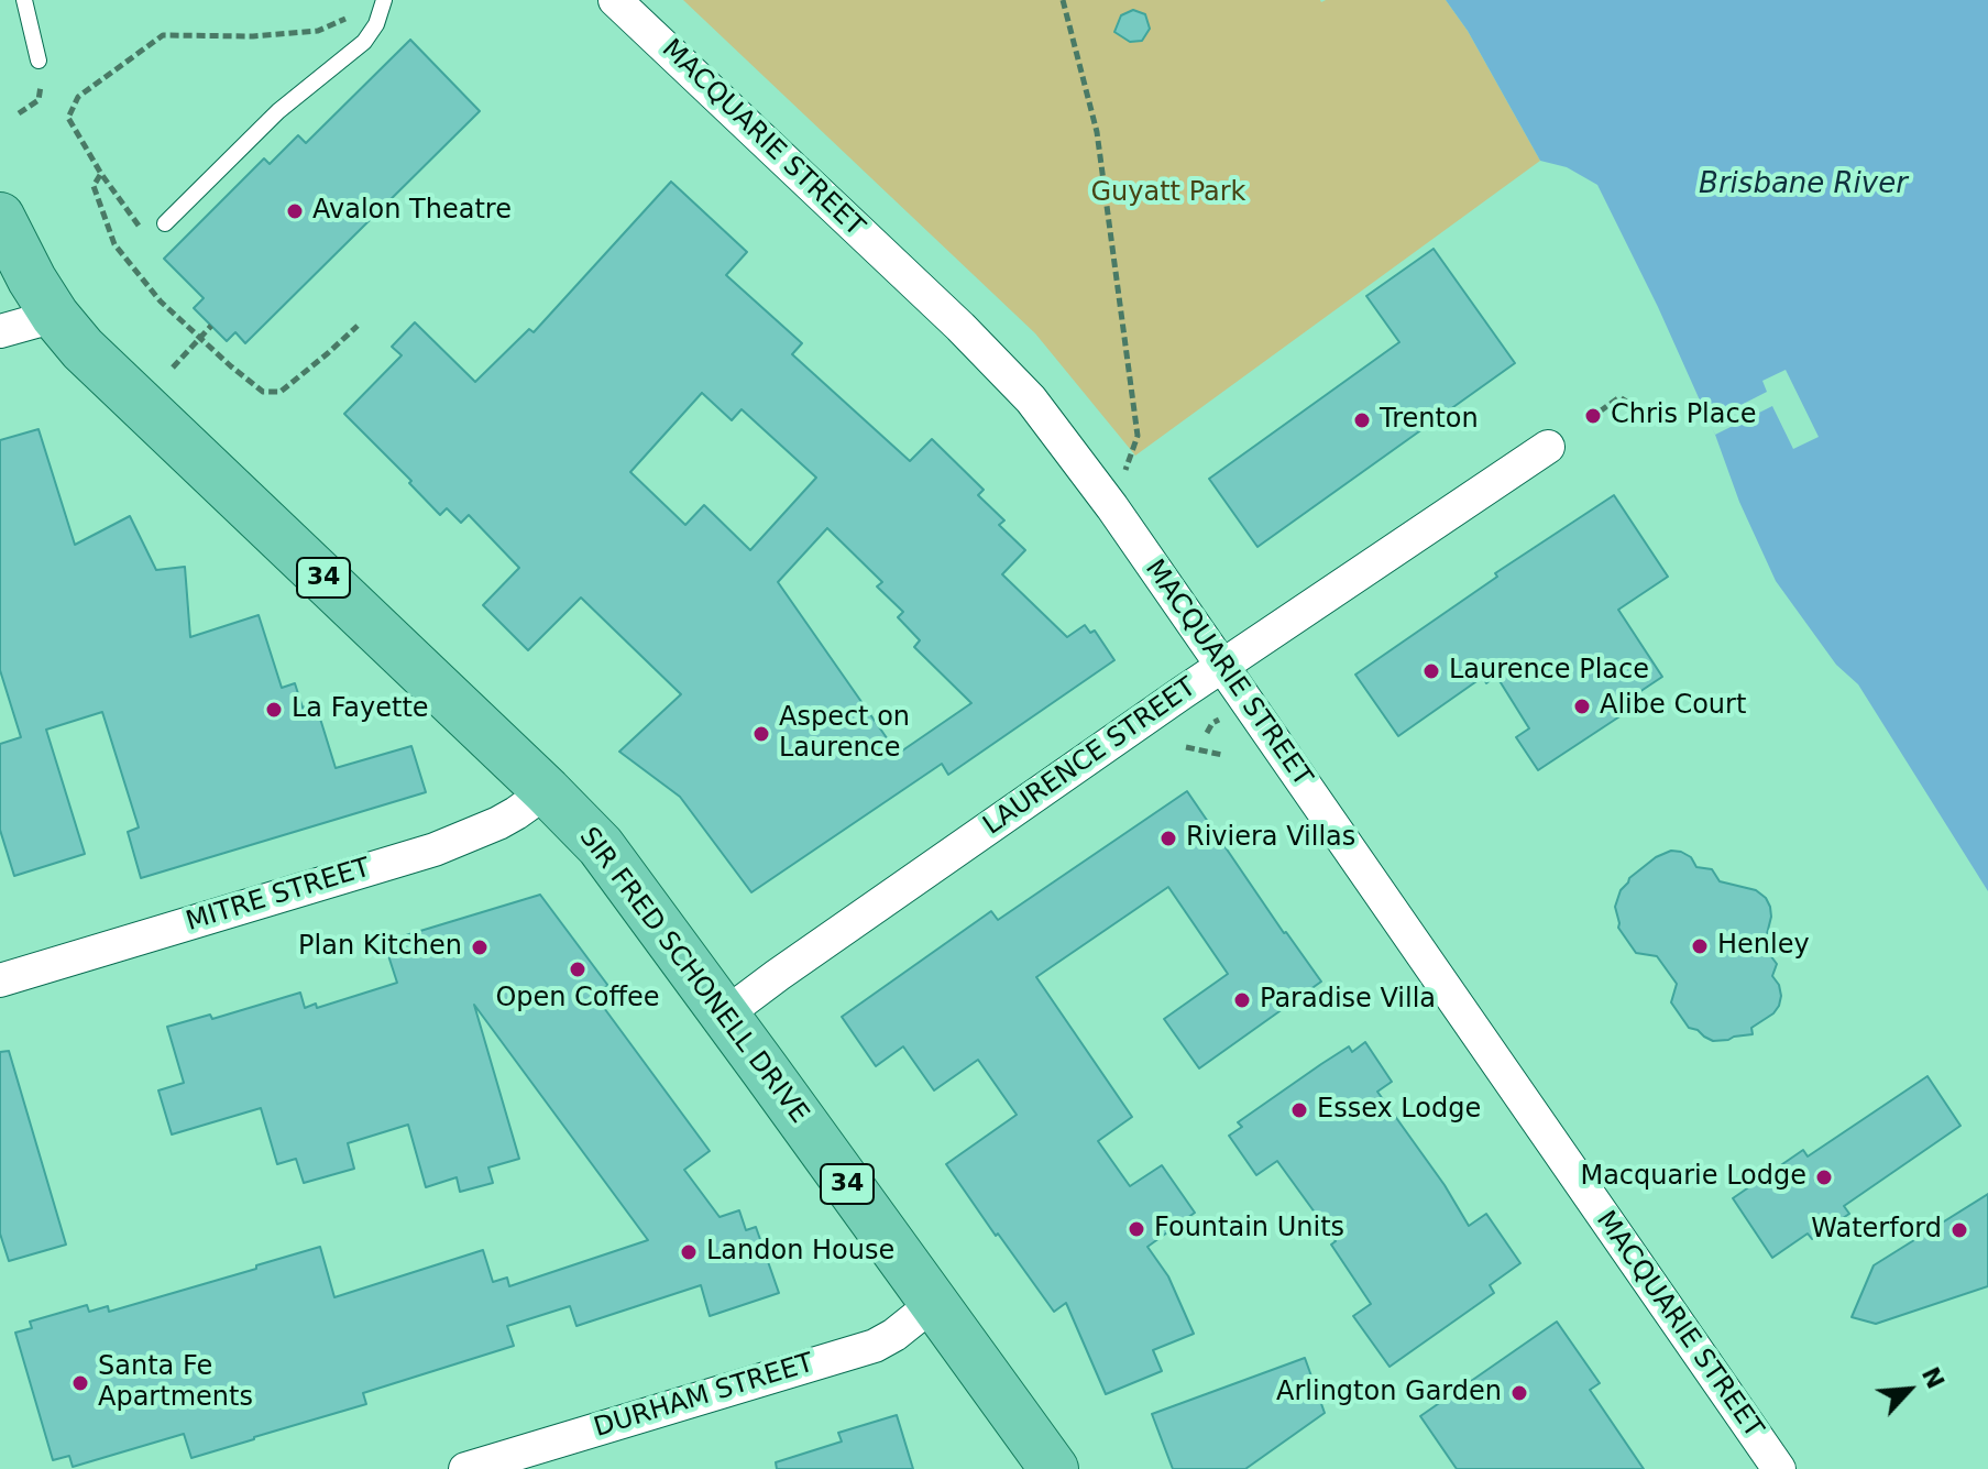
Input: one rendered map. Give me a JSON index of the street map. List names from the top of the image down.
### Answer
{
  "streets": {
    "main road": ["34", "SIR FRED SCHONELL DRIVE"],
    "street": [
      "MACQUARIE STREET",
      "LAURENCE STREET",
      "MITRE STREET",
      "DURHAM STREET"
    ]
  },
  "crossings": [
    ["MACQUARIE STREET", "LAURENCE STREET"],
    ["LAURENCE STREET", "SIR FRED SCHONELL DRIVE"],
    ["MITRE STREET", "SIR FRED SCHONELL DRIVE"],
    ["SIR FRED SCHONELL DRIVE", "DURHAM STREET"]
  ],
  "water": ["Brisbane River"],
  "parks": ["Guyatt Park"],
  "places": [
    "Avalon Theatre",
    "Chris Place",
    "Trenton",
    "Laurence Place",
    "Alibe Court",
    "La Fayette",
    "Aspect on Laurence",
    "Riviera Villas",
    "Henley",
    "Plan Kitchen",
    "Open Coffee",
    "Paradise Villa",
    "Essex Lodge",
    "Macquarie Lodge",
    "Fountain Units",
    "Waterford",
    "Landon House",
    "Santa Fe Apartments",
    "Arlington Garden"
  ],
  "north": "top right"
}
